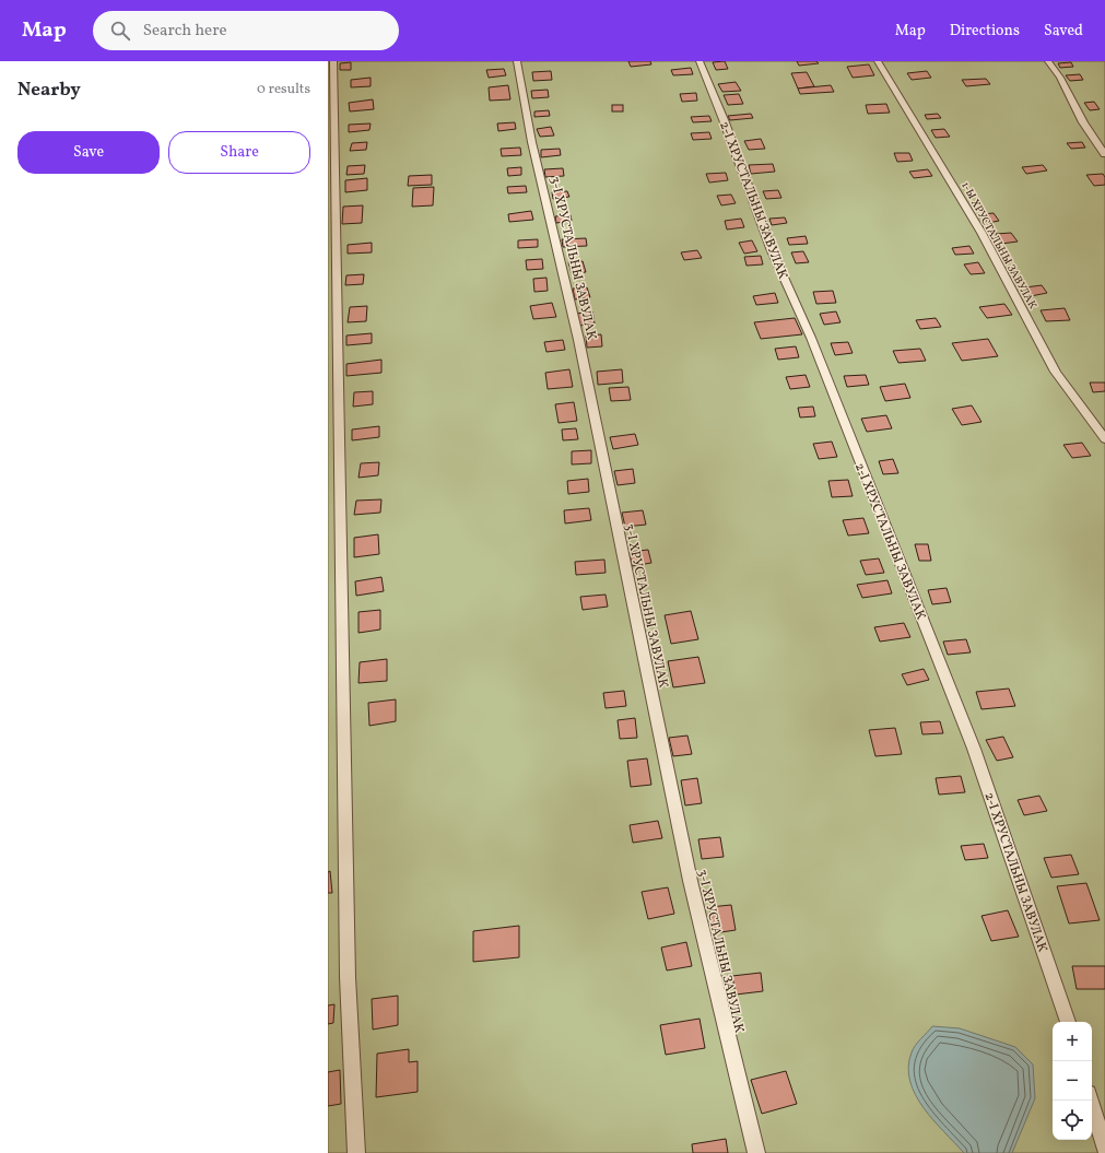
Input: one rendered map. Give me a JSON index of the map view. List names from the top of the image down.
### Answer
{
  "streets": {
    "lane": ["2-І ХРУСТАЛЬНЫ ЗАВУЛАК", "1-Ы ХРУСТАЛЬНЫ ЗАВУЛАК", "3-І ХРУСТАЛЬНЫ ЗАВУЛАК"]
  },
  "page": {
    "header": "Map",
    "search": "Search here",
    "nav": ["Map", "Directions", "Saved"],
    "heading": ["Nearby", "0 results"],
    "buttons": ["Save", "Share"],
    "map_buttons": ["+", "−"]
  }
}
